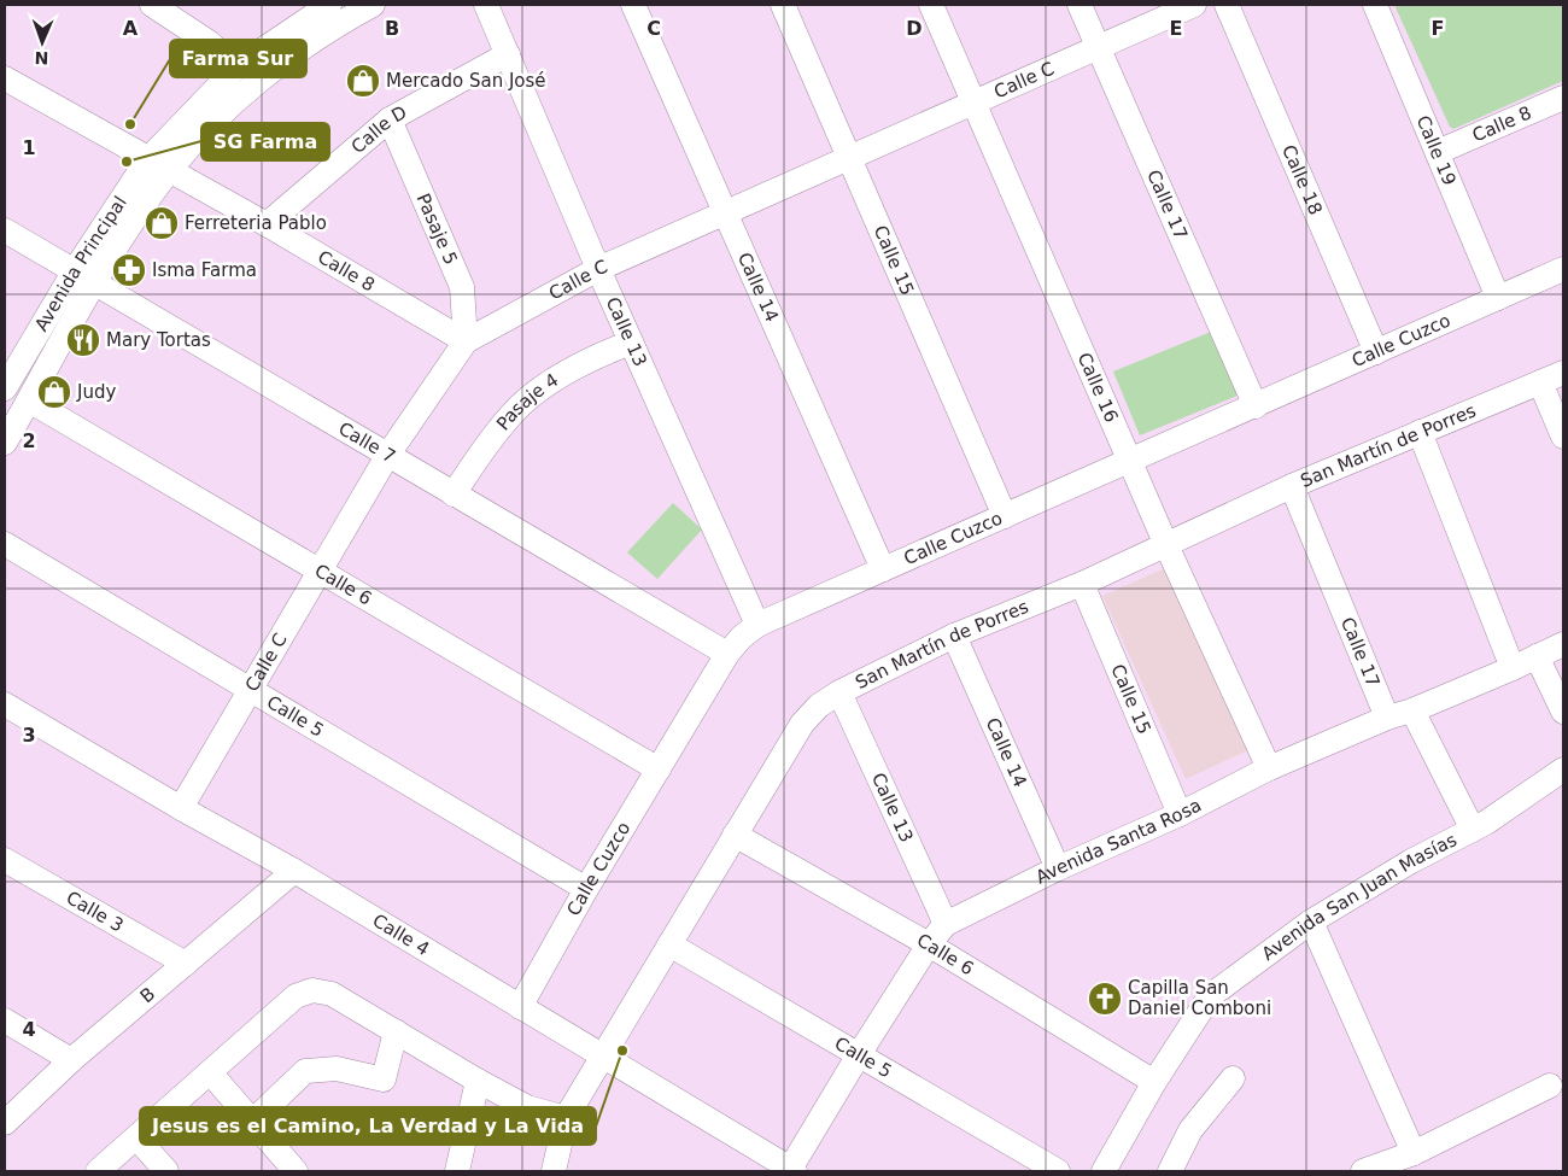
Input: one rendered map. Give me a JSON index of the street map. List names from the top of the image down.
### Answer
{
  "streets": {
    "street": [
      "Calle C",
      "Calle 8",
      "Calle D",
      "Calle 19",
      "Calle 18",
      "Calle 17",
      "Pasaje 5",
      "Calle 15",
      "Avenida Principal",
      "Calle 14",
      "Calle 13",
      "Calle Cuzco",
      "Calle 16",
      "Pasaje 4",
      "Calle 7",
      "San Martín de Porres",
      "Calle 6",
      "Calle 5",
      "Avenida Santa Rosa",
      "Avenida San Juan Masías",
      "Calle 3",
      "Calle 4",
      "B"
    ]
  },
  "crossings": [
    ["Calle C", "Calle 8"],
    ["Calle C", "Calle 17"],
    ["Calle C", "Pasaje 5"],
    ["Calle C", "Calle 15"],
    ["Calle C", "Calle 14"],
    ["Calle C", "Calle 13"],
    ["Calle C", "Calle 16"],
    ["Calle C", "Calle 7"],
    ["Calle C", "Calle 6"],
    ["Calle C", "Calle 5"],
    ["Calle C", "Calle 4"],
    ["Calle 8", "Calle D"],
    ["Calle 8", "Calle 19"],
    ["Calle 8", "Pasaje 5"],
    ["Calle 8", "Avenida Principal"],
    ["Calle D", "Pasaje 5"],
    ["Calle D", "Calle 13"],
    ["Calle 19", "Calle Cuzco"],
    ["Calle 18", "Calle Cuzco"],
    ["Calle 17", "Calle Cuzco"],
    ["Calle 17", "San Martín de Porres"],
    ["Calle 17", "Avenida Santa Rosa"],
    ["Calle 15", "Calle Cuzco"],
    ["Calle 15", "San Martín de Porres"],
    ["Calle 15", "Avenida Santa Rosa"],
    ["Avenida Principal", "Calle 7"],
    ["Avenida Principal", "Calle 6"],
    ["Calle 14", "Calle Cuzco"],
    ["Calle 14", "San Martín de Porres"],
    ["Calle 14", "Avenida Santa Rosa"],
    ["Calle 13", "Calle Cuzco"],
    ["Calle 13", "Pasaje 4"],
    ["Calle 13", "San Martín de Porres"],
    ["Calle 13", "Avenida Santa Rosa"],
    ["Calle Cuzco", "Calle 16"],
    ["Calle Cuzco", "Calle 7"],
    ["Calle Cuzco", "Calle 6"],
    ["Calle Cuzco", "Calle 5"],
    ["Calle Cuzco", "Calle 4"],
    ["Calle 16", "San Martín de Porres"],
    ["Calle 16", "Avenida Santa Rosa"],
    ["Pasaje 4", "Calle 7"],
    ["San Martín de Porres", "Calle 6"],
    ["San Martín de Porres", "Calle 5"],
    ["San Martín de Porres", "Calle 4"],
    ["Calle 6", "Avenida Santa Rosa"],
    ["Calle 6", "Avenida San Juan Masías"],
    ["Calle 5", "Avenida Santa Rosa"],
    ["Avenida Santa Rosa", "Calle 4"],
    ["Calle 3", "B"],
    ["Calle 4", "B"]
  ],
  "places": {
    "shop": ["Mercado San José", "Ferreteria Pablo", "Judy"],
    "other": ["Farma Sur", "SG Farma", "Jesus es el Camino, La Verdad y La Vida"],
    "pharmacy": ["Isma Farma"],
    "restaurant": ["Mary Tortas"],
    "church": ["Capilla San Daniel Comboni"]
  },
  "north": "bottom",
  "grid": {
    "columns": [
      "A",
      "B",
      "C",
      "D",
      "E",
      "F"
    ],
    "rows": [
      "1",
      "2",
      "3",
      "4"
    ]
  }
}
